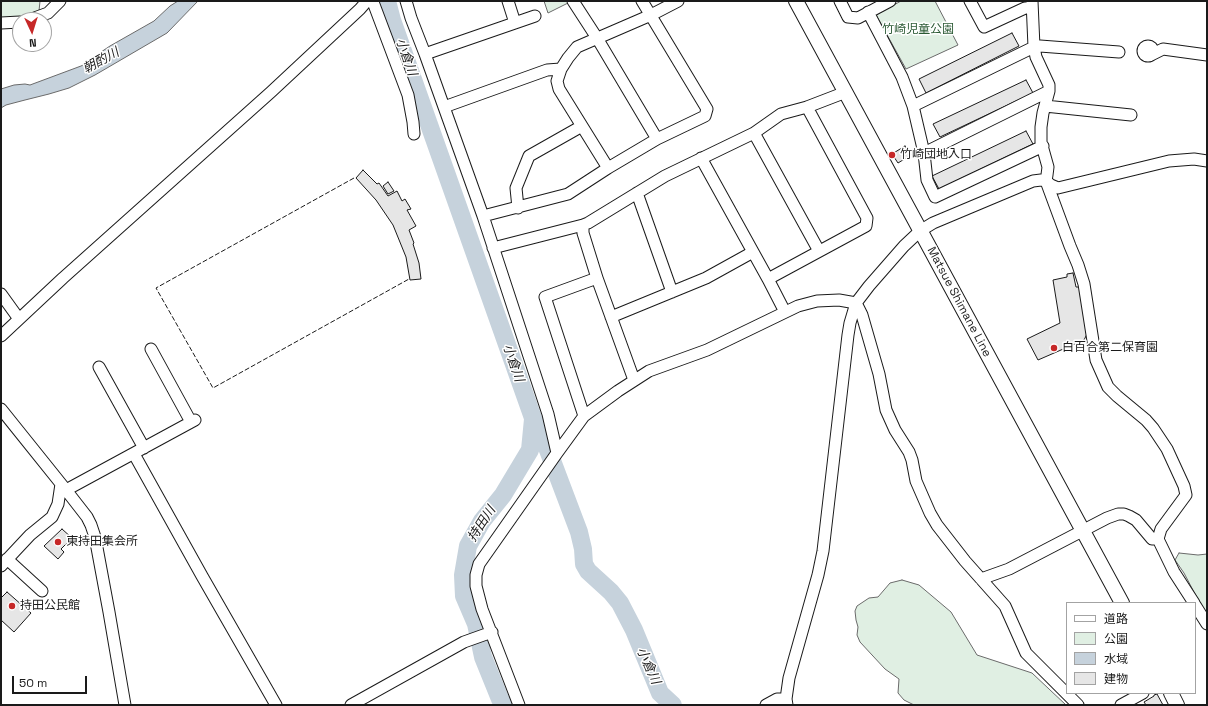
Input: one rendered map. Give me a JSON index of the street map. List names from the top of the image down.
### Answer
{
  "streets": {
    "main road": ["Matsue Shimane Line"]
  },
  "water": ["小倉川", "朝酌川", "持田川"],
  "parks": ["竹崎児童公園"],
  "places": [
    "竹崎団地入口",
    "白百合第二保育園",
    "東持田集会所",
    "持田公民館"
  ],
  "legend": [
    "道路",
    "公園",
    "水域",
    "建物"
  ],
  "scale_bar": "50 m",
  "north": "bottom"
}
